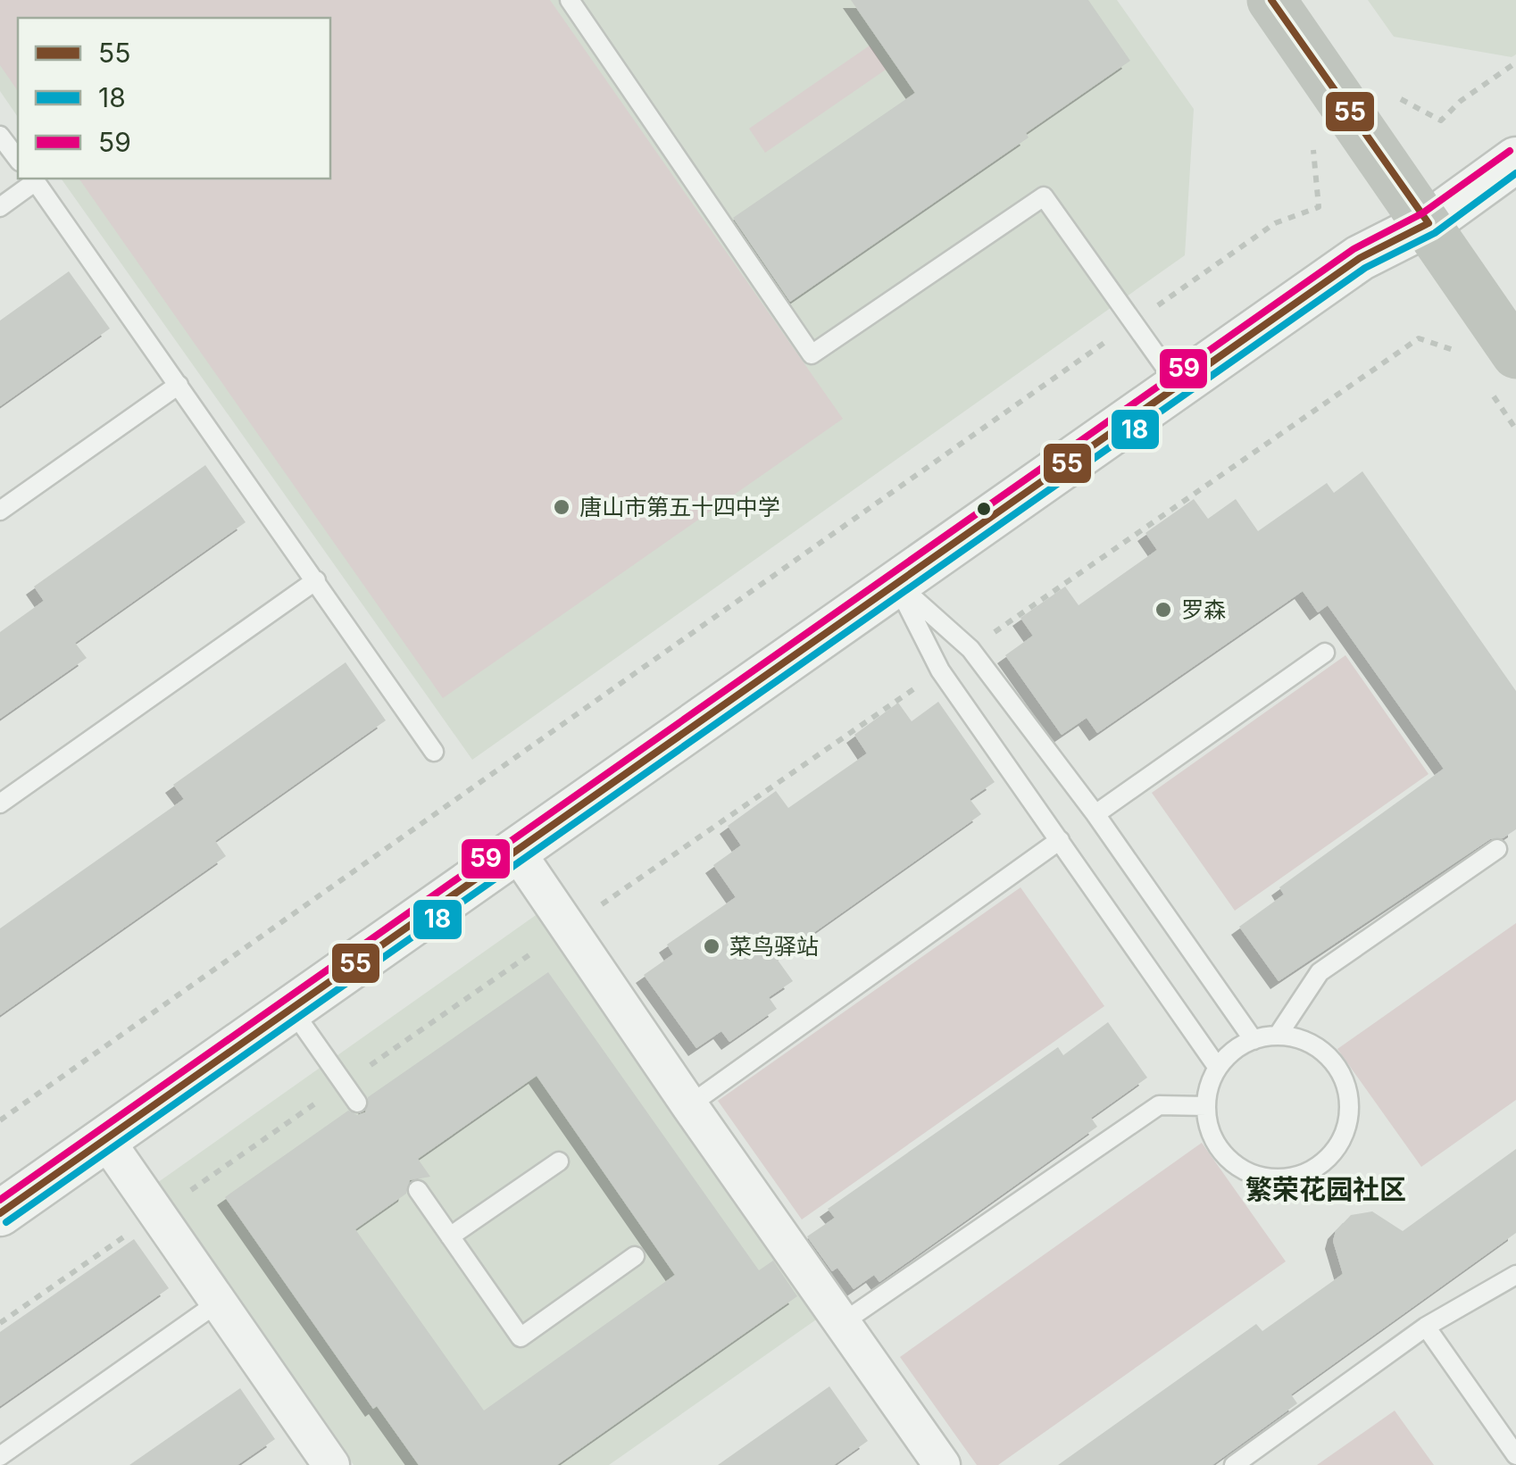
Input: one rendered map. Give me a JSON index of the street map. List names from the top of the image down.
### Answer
{
  "districts": ["繁荣花园社区"],
  "places": ["唐山市第五十四中学", "罗森", "菜鸟驿站"],
  "lines": ["transit line 55", "transit line 59", "transit line 18"],
  "legend": ["55", "18", "59"]
}
